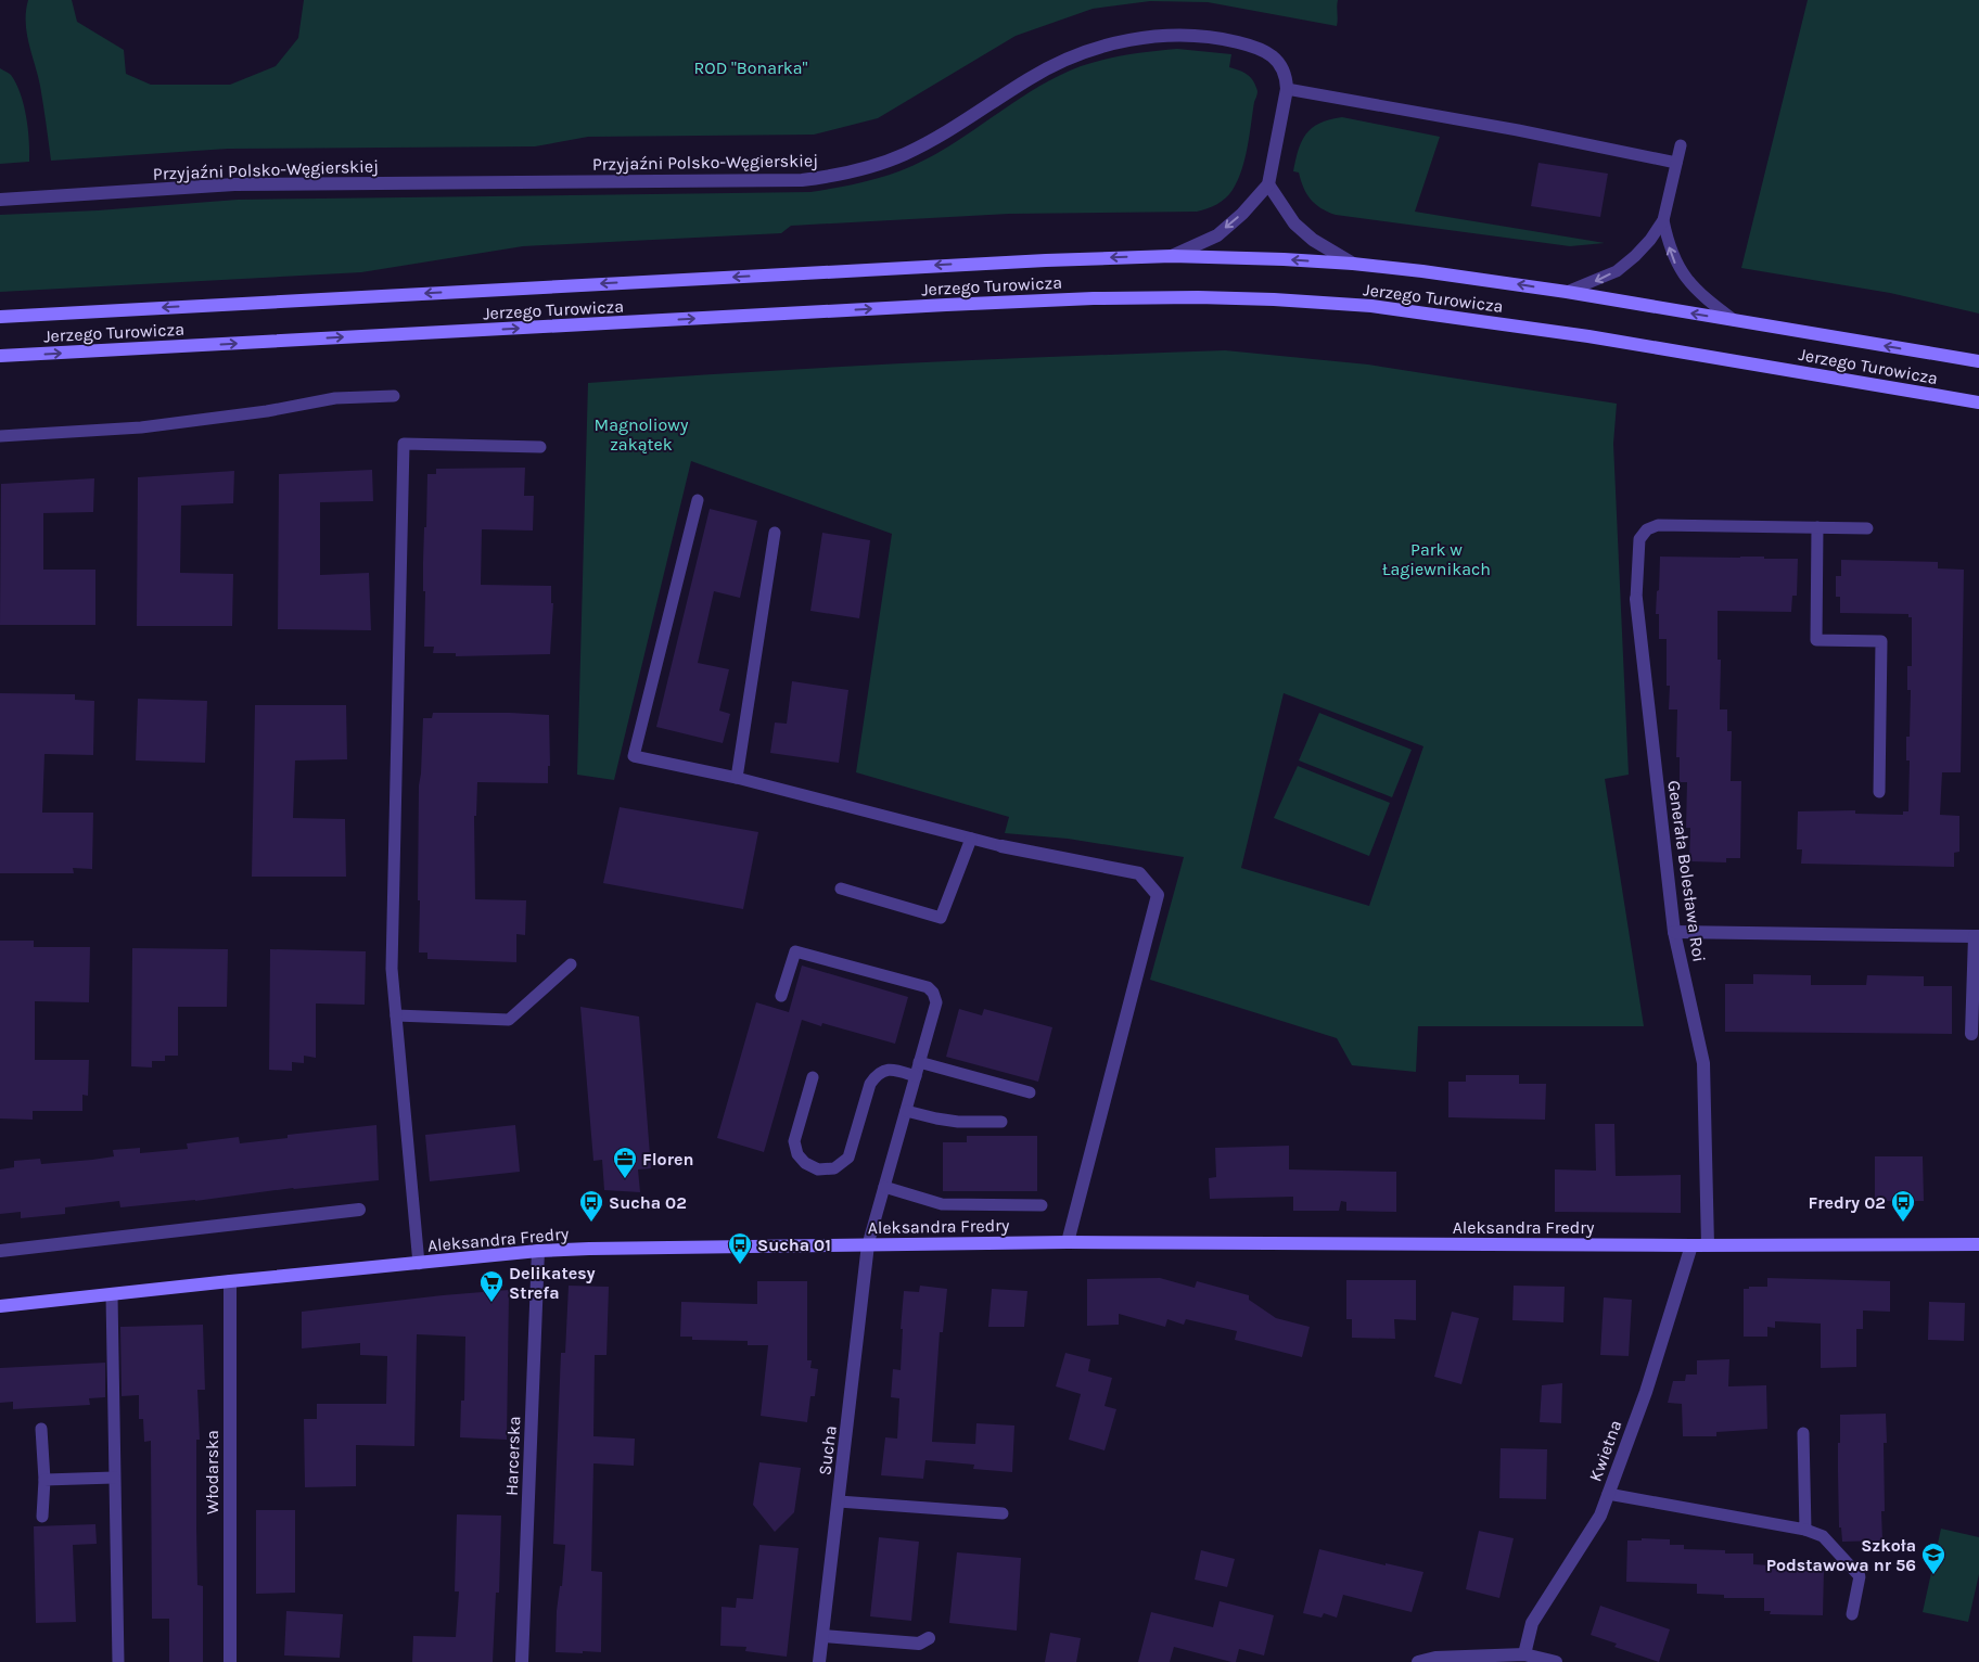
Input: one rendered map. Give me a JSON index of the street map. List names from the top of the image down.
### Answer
{
  "streets": {
    "main road": ["Jerzego Turowicza", "Aleksandra Fredry"],
    "street": [
      "Przyjaźni Polsko-Węgierskiej",
      "Generała Bolesława Roi",
      "Sucha",
      "Kwietna",
      "Harcerska",
      "Włodarska"
    ]
  },
  "crossings": [
    ["Generała Bolesława Roi", "Aleksandra Fredry"],
    ["Aleksandra Fredry", "Sucha"],
    ["Aleksandra Fredry", "Kwietna"],
    ["Aleksandra Fredry", "Harcerska"],
    ["Aleksandra Fredry", "Włodarska"]
  ],
  "parks": ["ROD \"Bonarka\"", "Magnoliowy zakątek", "Park w Łagiewnikach"],
  "places": {
    "office": ["Floren"],
    "bus stop": ["Sucha 02", "Fredry 02", "Sucha 01"],
    "supermarket": ["Delikatesy Strefa"],
    "school or university": ["Szkoła Podstawowa nr 56"]
  }
}
